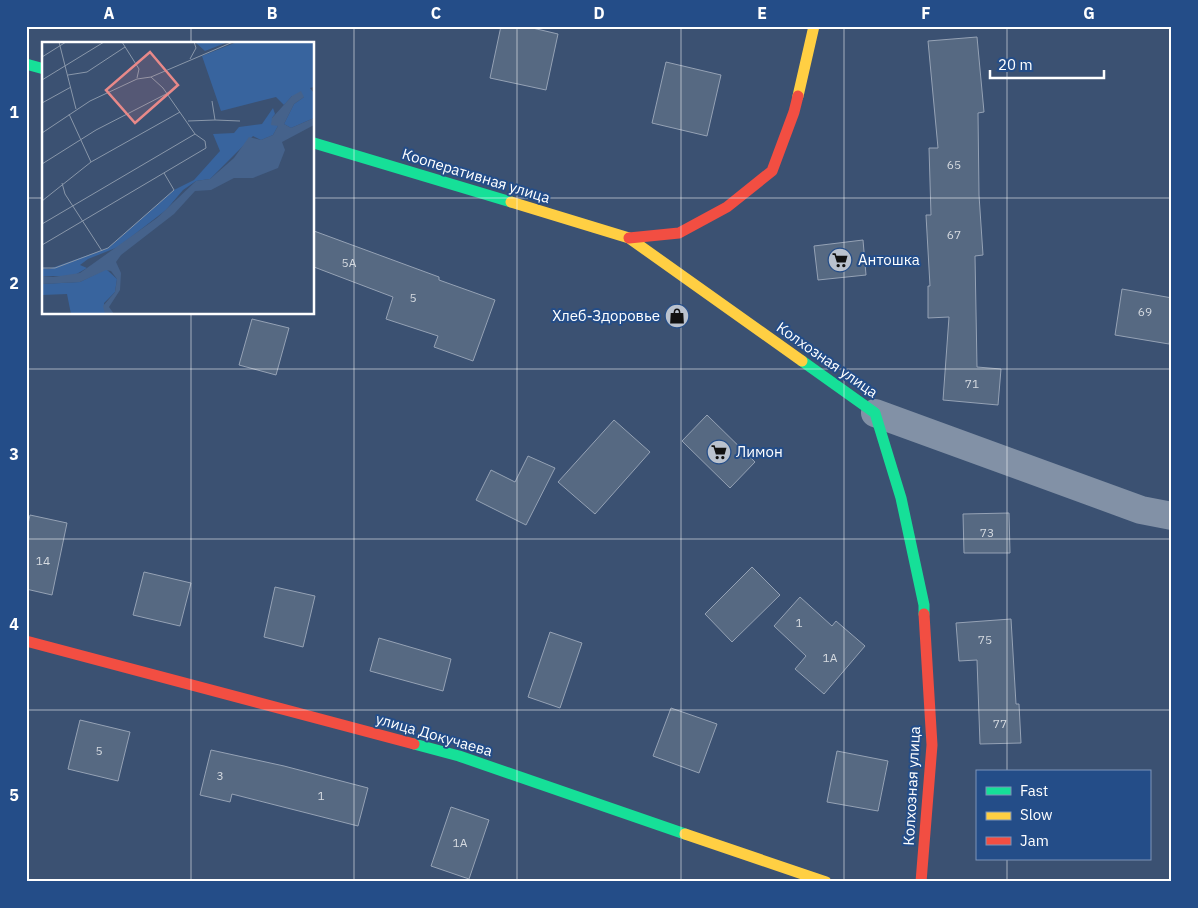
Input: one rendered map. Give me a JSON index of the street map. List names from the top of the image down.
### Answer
{
  "streets": {
    "street": ["Кооперативная улица", "Колхозная улица", "улица Докучаева"]
  },
  "crossings": [
    ["Кооперативная улица", "Колхозная улица"]
  ],
  "places": {
    "supermarket": ["Антошка", "Лимон"],
    "shop": ["Хлеб-Здоровье"]
  },
  "house_numbers": [
    "65",
    "67",
    "5А",
    "5",
    "69",
    "71",
    "73",
    "14",
    "1",
    "75",
    "1А",
    "77",
    "5",
    "3",
    "1",
    "1А"
  ],
  "legend": ["Fast", "Slow", "Jam"],
  "scale_bar": "20 m",
  "grid": {
    "columns": [
      "A",
      "B",
      "C",
      "D",
      "E",
      "F",
      "G"
    ],
    "rows": [
      "1",
      "2",
      "3",
      "4",
      "5"
    ]
  }
}
